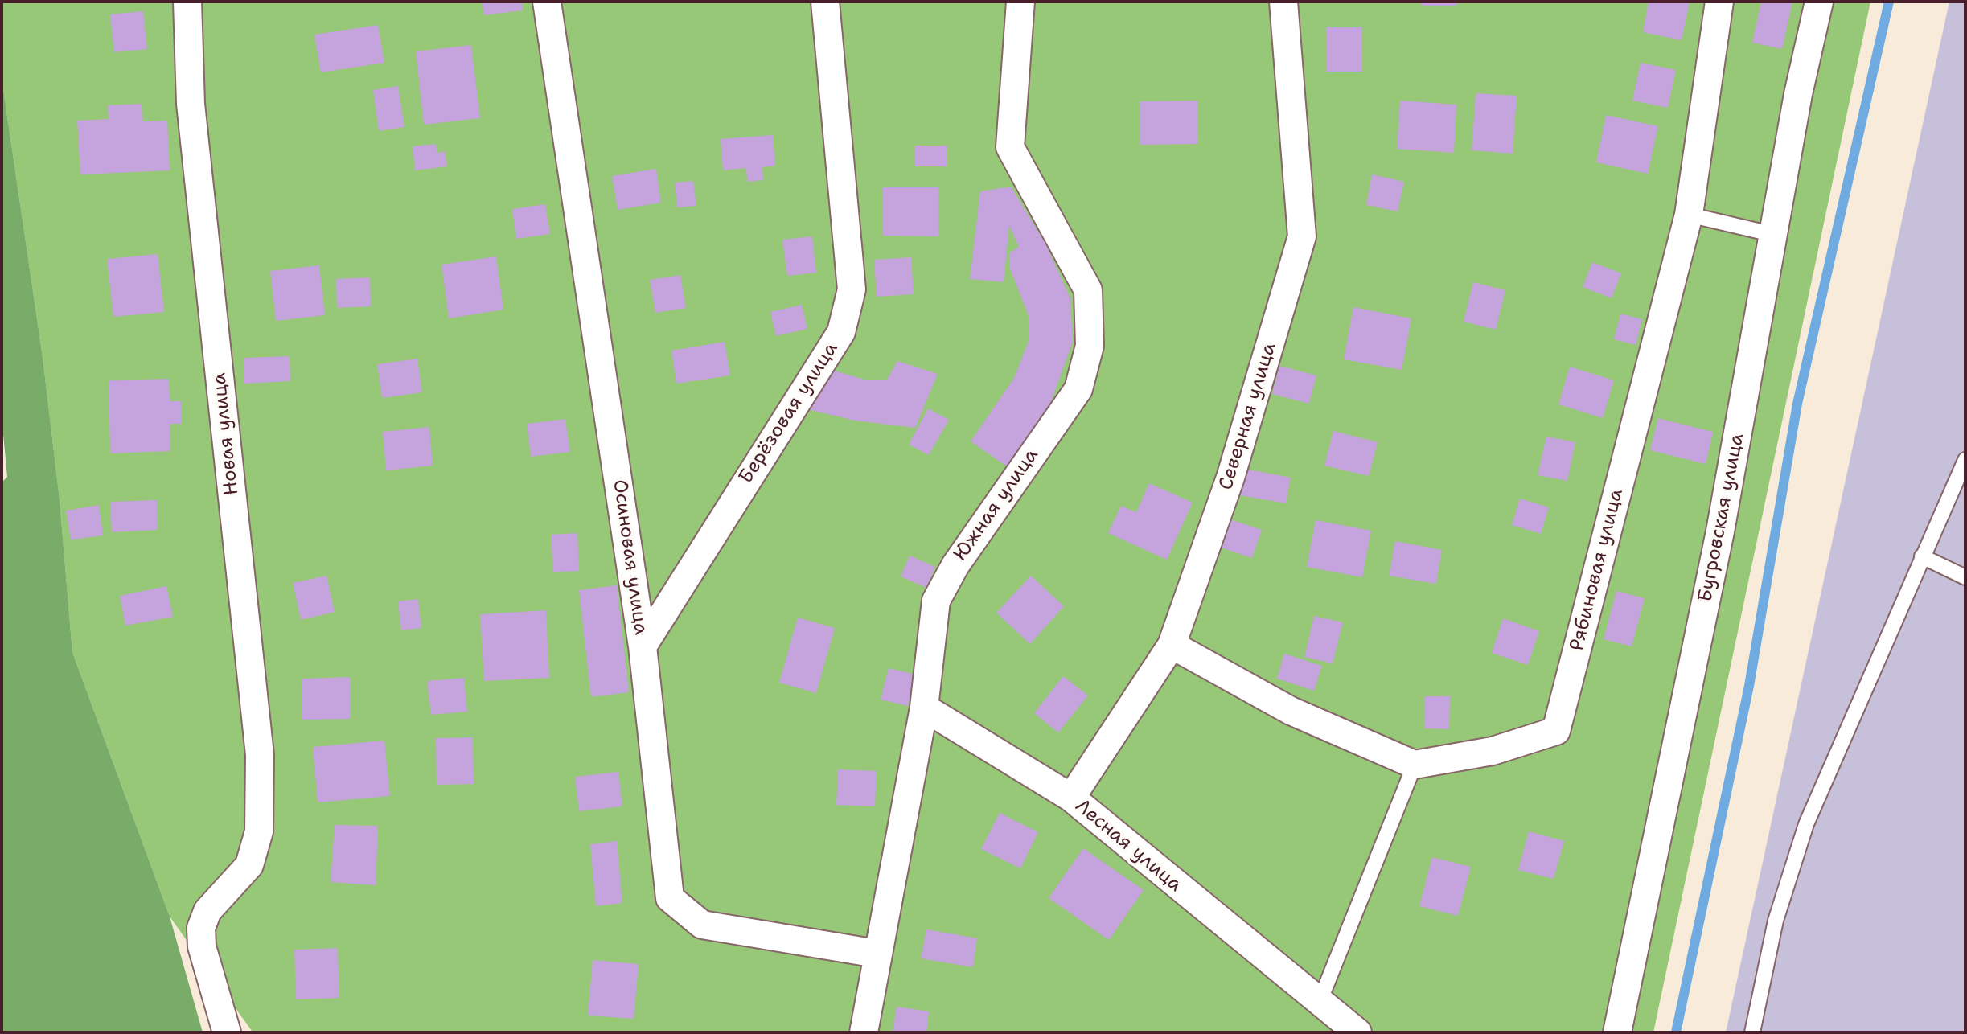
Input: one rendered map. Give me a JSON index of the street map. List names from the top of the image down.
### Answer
{
  "streets": {
    "street": [
      "Берёзовая улица",
      "Северная улица",
      "Новая улица",
      "Южная улица",
      "Бугровская улица",
      "Осиновая улица",
      "Рябиновая улица",
      "Лесная улица"
    ]
  },
  "crossings": [
    ["Берёзовая улица", "Осиновая улица"],
    ["Северная улица", "Лесная улица"],
    ["Южная улица", "Осиновая улица"],
    ["Южная улица", "Лесная улица"]
  ]
}
